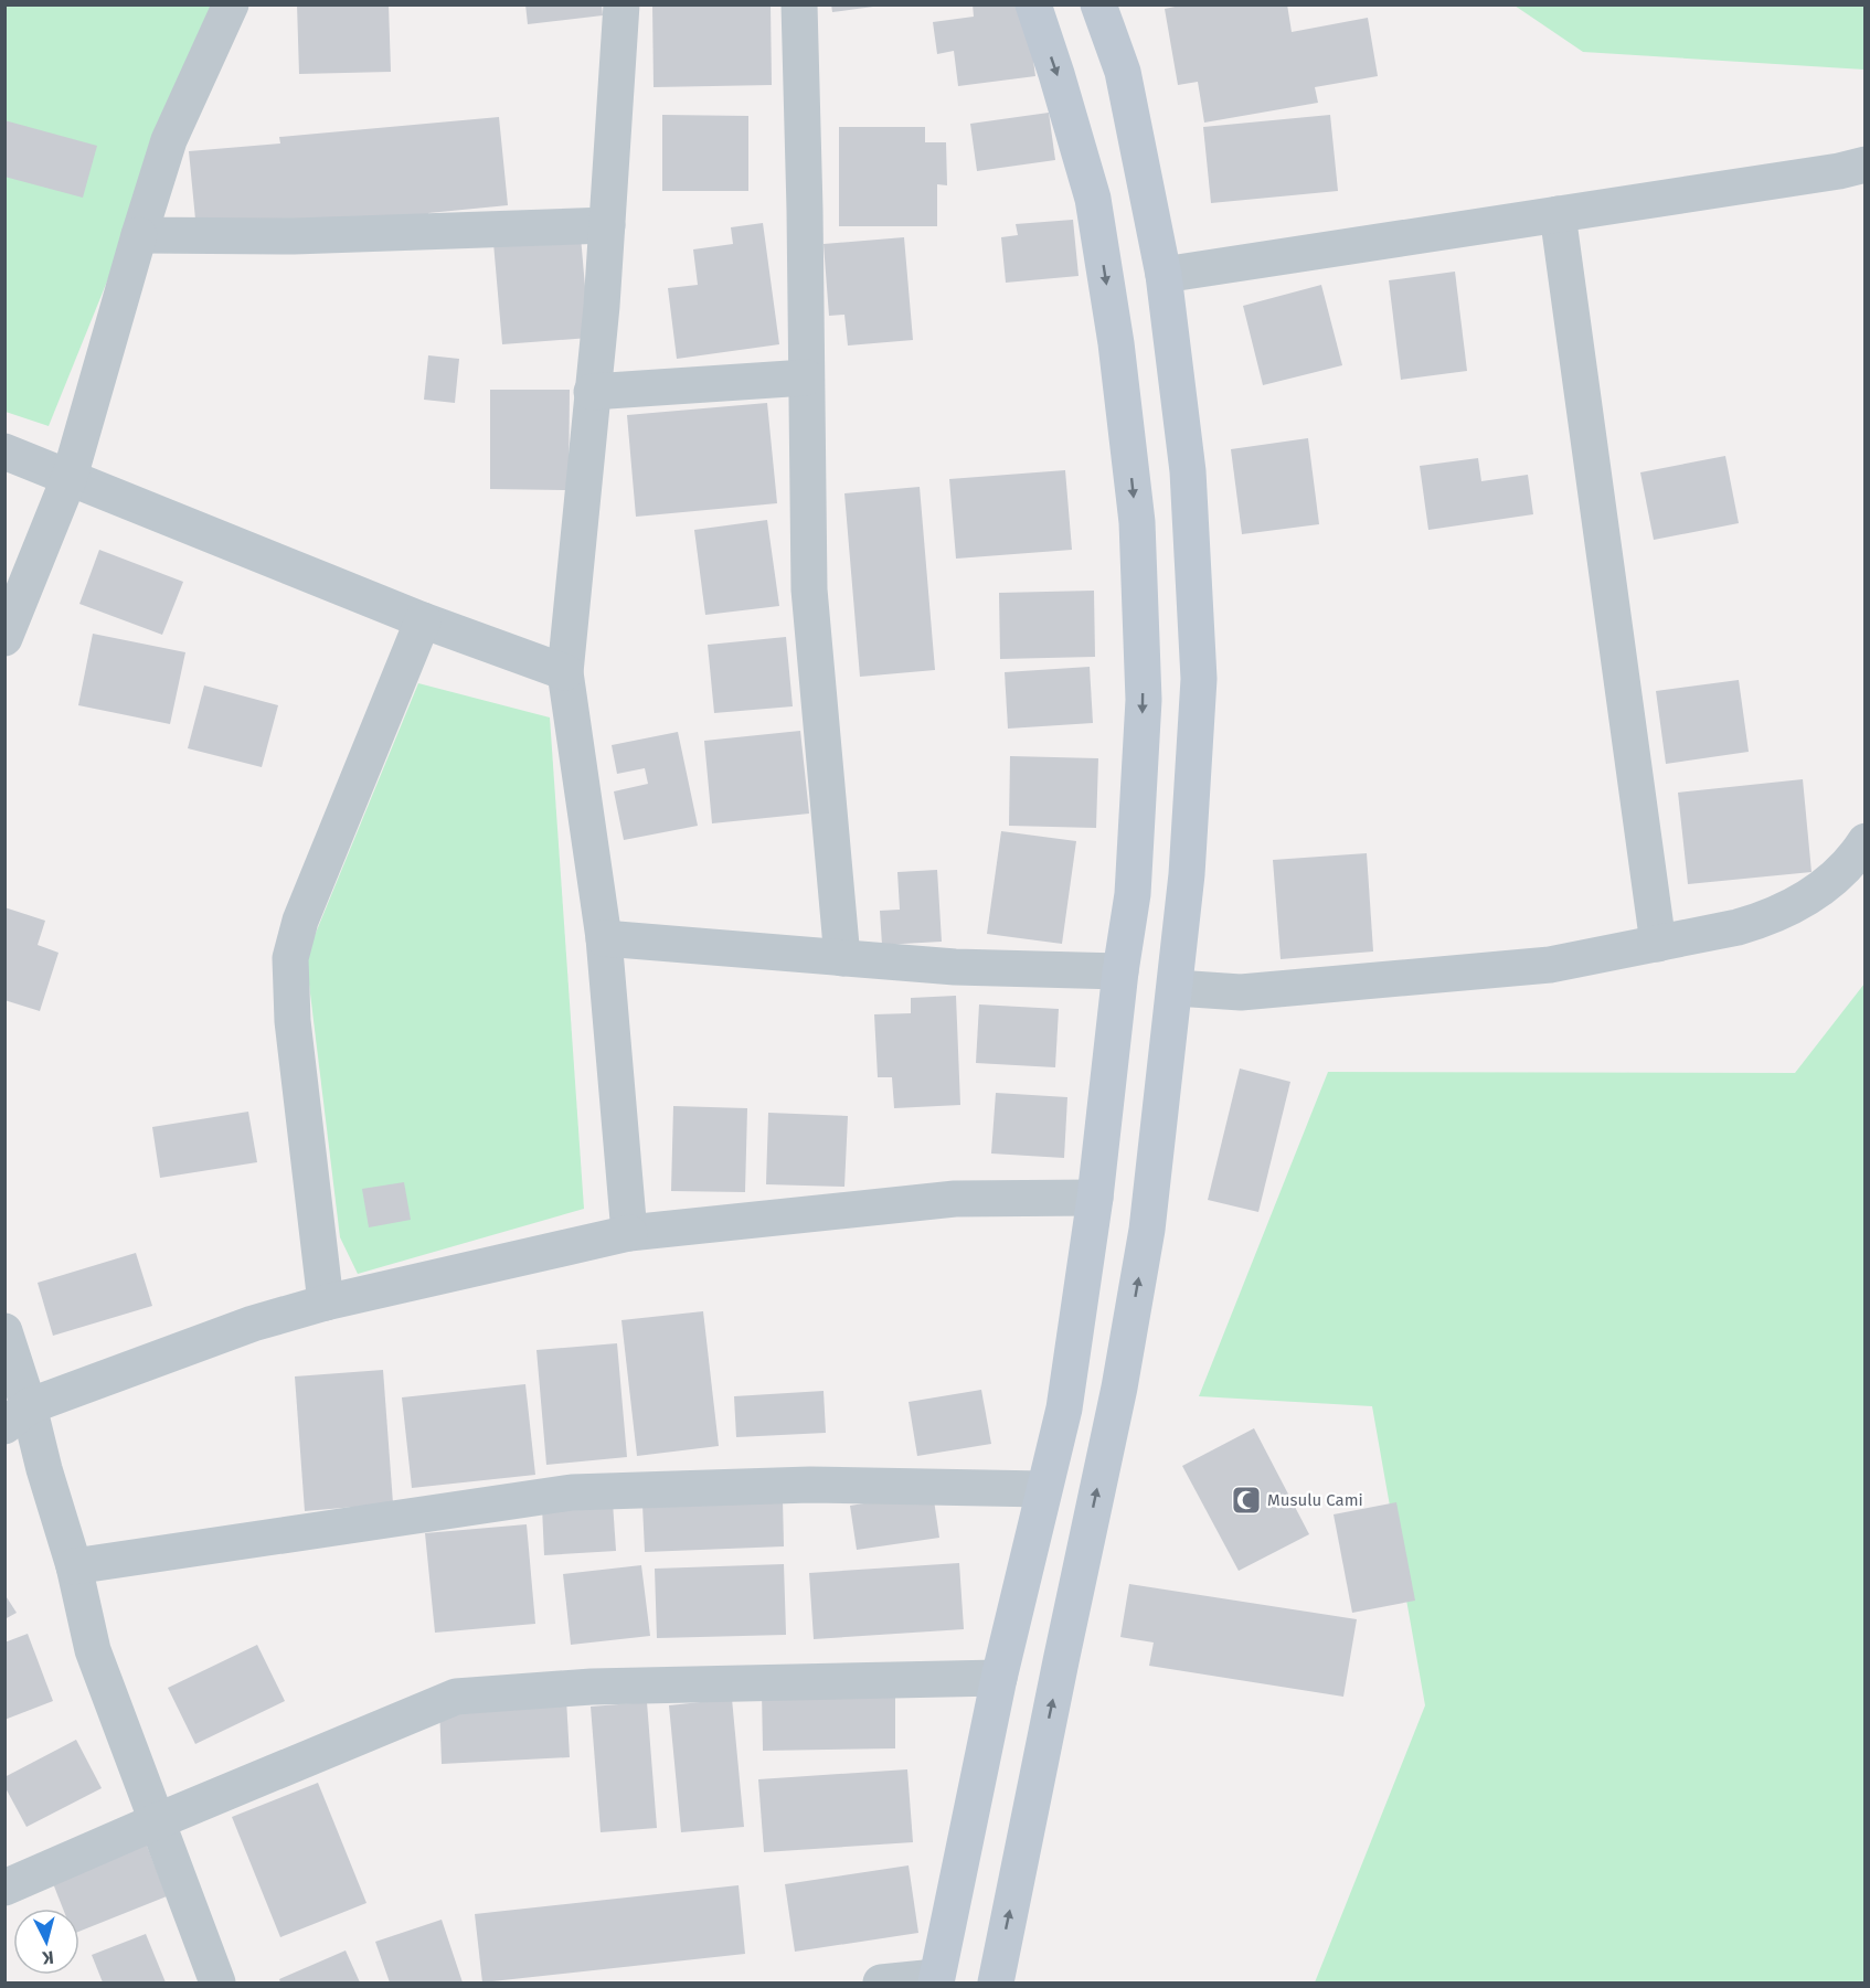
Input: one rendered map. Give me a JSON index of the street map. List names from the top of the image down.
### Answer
{
  "places": {
    "mosque": ["Musulu Cami"]
  },
  "north": "bottom"
}
